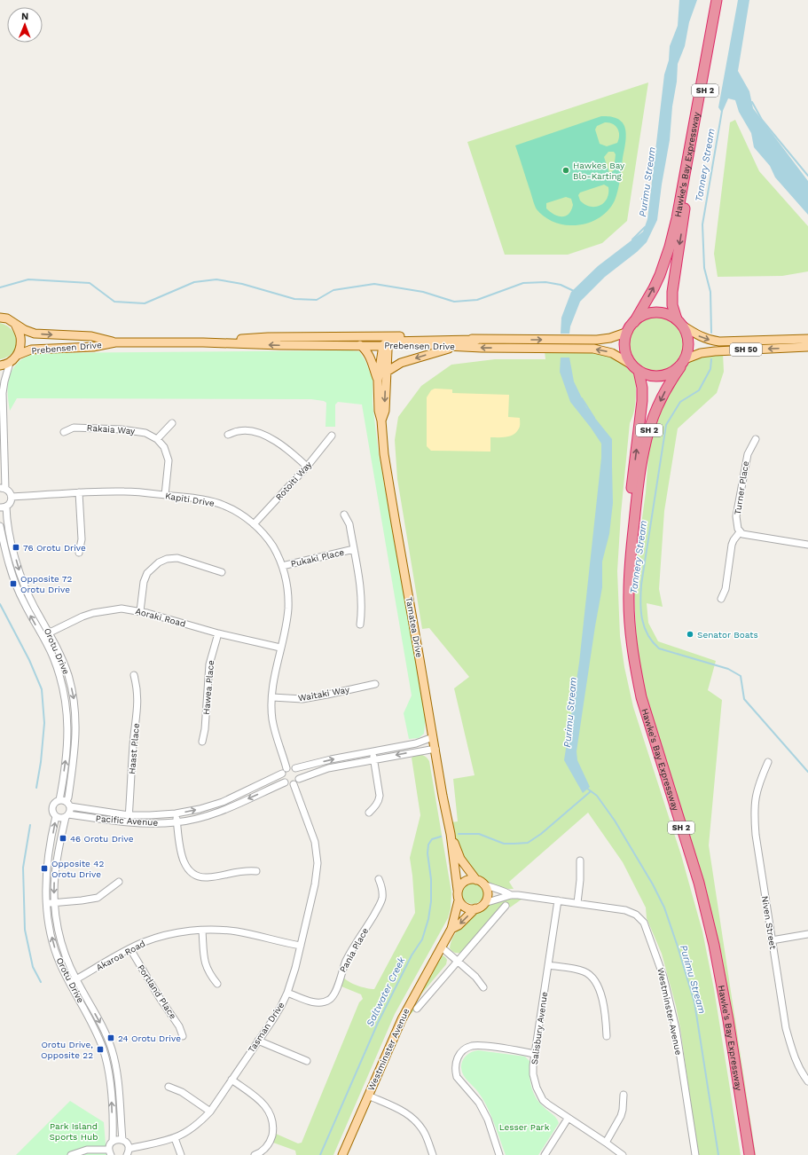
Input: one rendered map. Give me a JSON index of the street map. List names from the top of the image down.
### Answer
{
  "streets": {
    "highway": ["SH 2", "Hawke's Bay Expressway", "SH 50"],
    "main road": ["Prebensen Drive", "Tamatea Drive", "Westminster Avenue"],
    "street": [
      "Rakaia Way",
      "Rotoiti Way",
      "Turner Place",
      "Kapiti Drive",
      "Pukaki Place",
      "Aoraki Road",
      "Orotu Drive",
      "Hawea Place",
      "Waitaki Way",
      "Haast Place",
      "Pacific Avenue",
      "Niven Street",
      "Pania Place",
      "Akaroa Road",
      "Portland Place",
      "Tasman Drive",
      "Salisbury Avenue"
    ]
  },
  "crossings": [
    ["SH 2", "Hawke's Bay Expressway"],
    ["SH 2", "Prebensen Drive"],
    ["SH 2", "SH 50"],
    ["Hawke's Bay Expressway", "Prebensen Drive"],
    ["Hawke's Bay Expressway", "SH 50"],
    ["Prebensen Drive", "SH 50"],
    ["Prebensen Drive", "Tamatea Drive"],
    ["Rotoiti Way", "Kapiti Drive"],
    ["Kapiti Drive", "Pukaki Place"],
    ["Kapiti Drive", "Aoraki Road"],
    ["Kapiti Drive", "Waitaki Way"],
    ["Kapiti Drive", "Pacific Avenue"],
    ["Kapiti Drive", "Tasman Drive"],
    ["Aoraki Road", "Orotu Drive"],
    ["Aoraki Road", "Hawea Place"],
    ["Tamatea Drive", "Westminster Avenue"],
    ["Orotu Drive", "Pacific Avenue"],
    ["Orotu Drive", "Akaroa Road"],
    ["Haast Place", "Pacific Avenue"],
    ["Pacific Avenue", "Tasman Drive"],
    ["Pania Place", "Tasman Drive"],
    ["Akaroa Road", "Portland Place"],
    ["Akaroa Road", "Tasman Drive"],
    ["Westminster Avenue", "Salisbury Avenue"]
  ],
  "water": ["Tannery Stream", "Purimu Stream", "Saltwater Creek"],
  "parks": ["Park Island Sports Hub", "Lesser Park"],
  "places": {
    "other": ["Hawkes Bay Blo-Karting", "Senator Boats"],
    "transit": [
      "76 Orotu Drive",
      "Opposite 72 Orotu Drive",
      "46 Orotu Drive",
      "Opposite 42 Orotu Drive",
      "24 Orotu Drive",
      "Orotu Drive, Opposite 22"
    ]
  },
  "north": "top"
}
